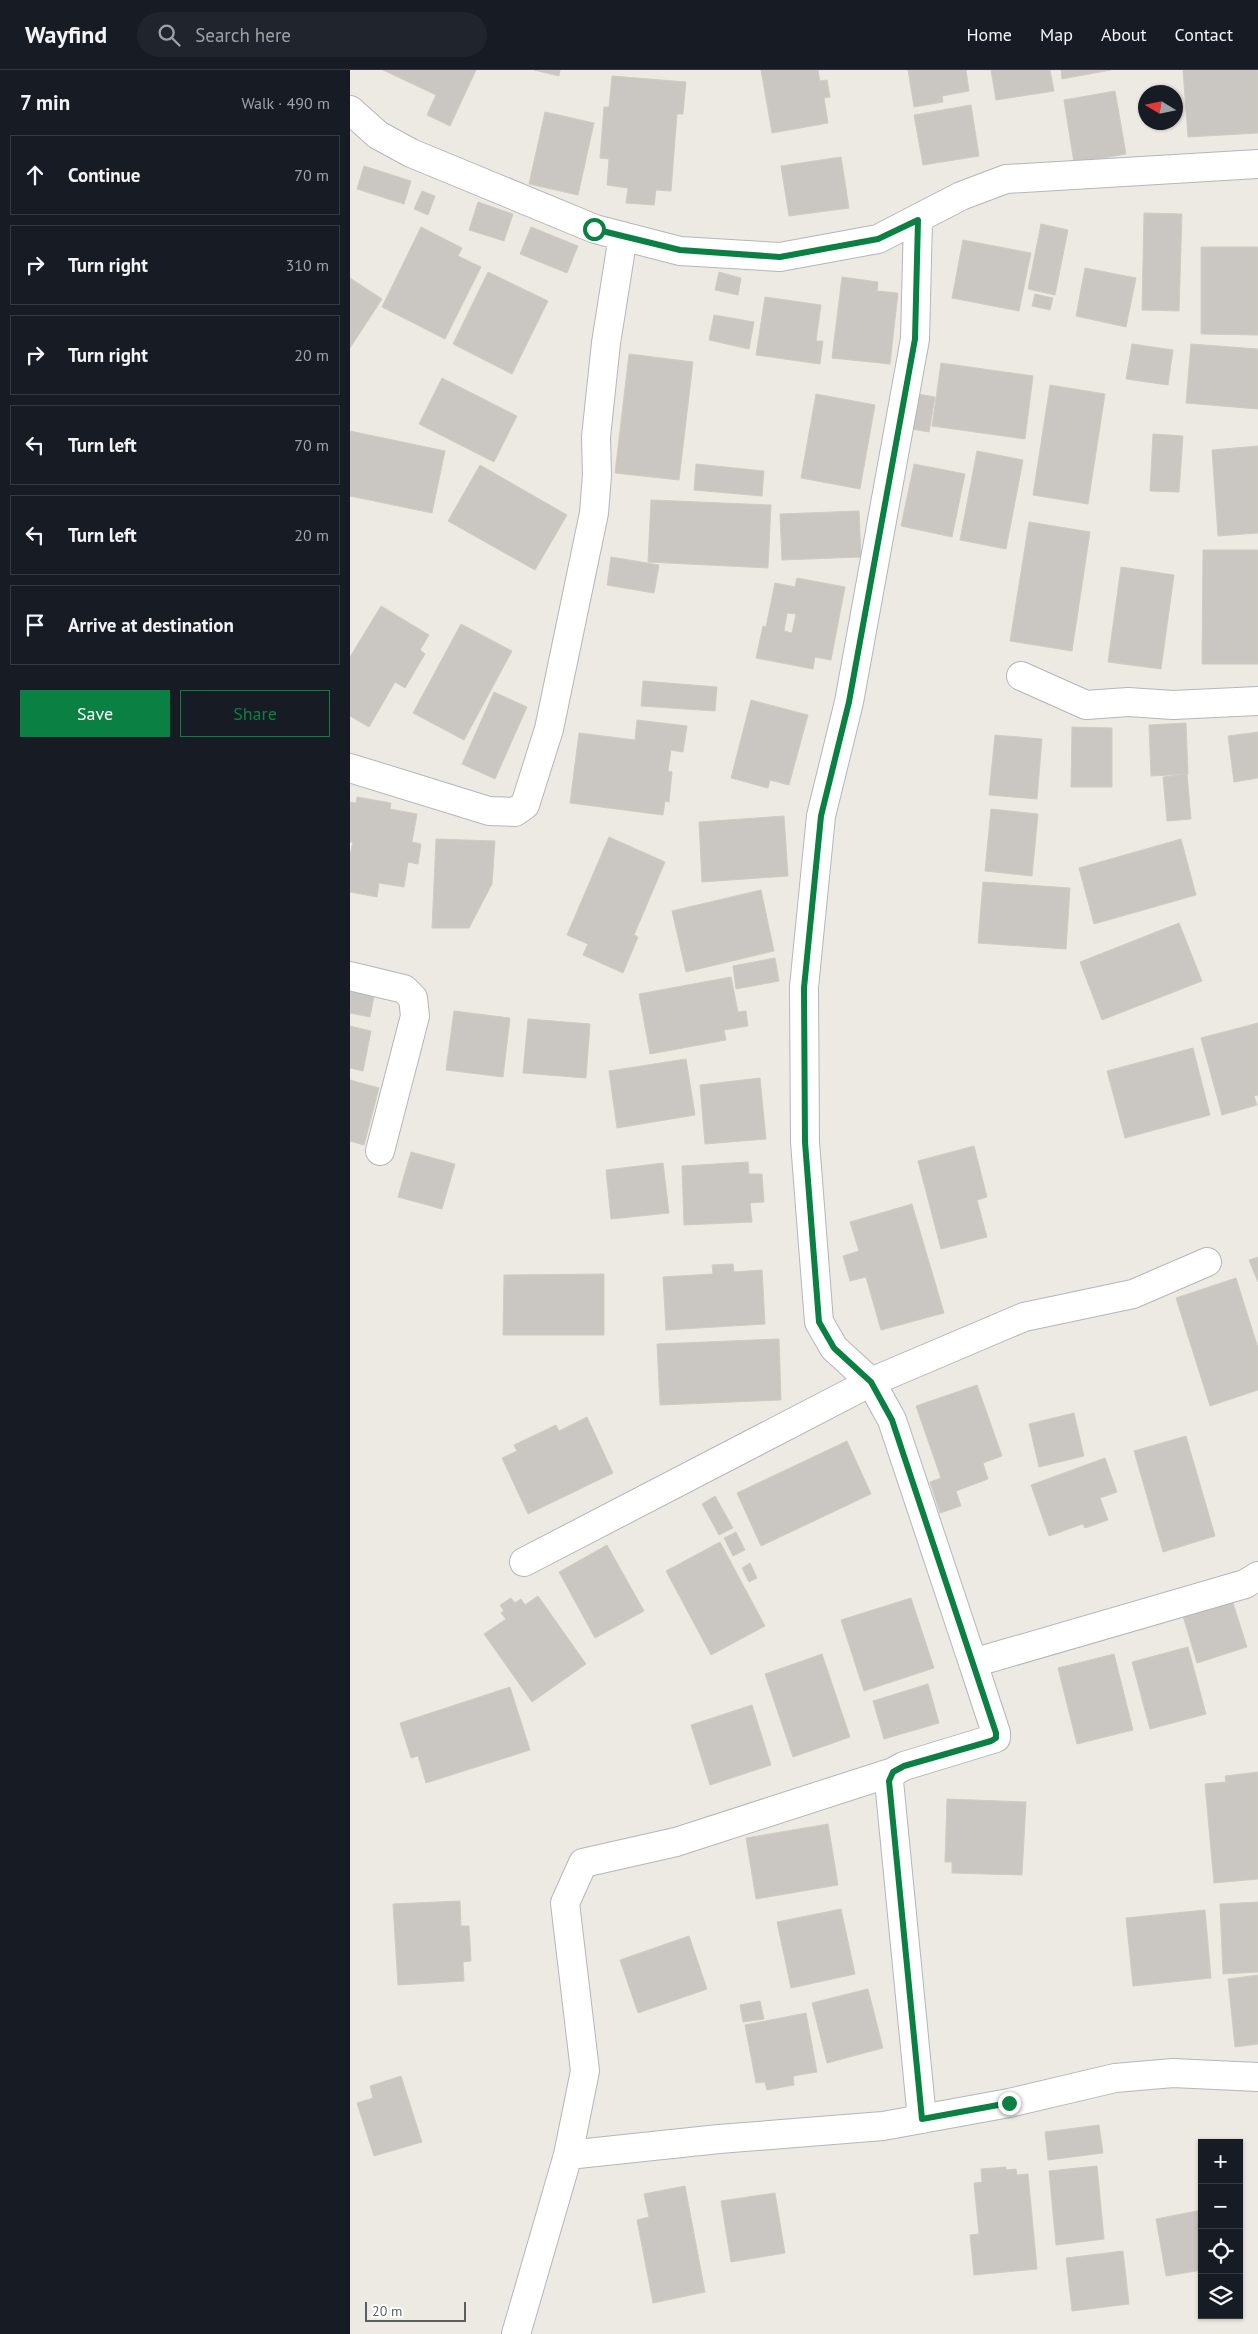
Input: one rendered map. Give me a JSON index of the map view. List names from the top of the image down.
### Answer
{
  "scale_bar": "20 m",
  "north": "left",
  "page": {
    "header": "Wayfind",
    "search": "Search here",
    "nav": [
      "Home",
      "Map",
      "About",
      "Contact"
    ],
    "heading": ["7 min", "Walk · 490 m"],
    "list": [
      ["Continue", "70 m"],
      ["Turn right", "310 m"],
      ["Turn right", "20 m"],
      ["Turn left", "70 m"],
      ["Turn left", "20 m"],
      "Arrive at destination"
    ],
    "buttons": ["Save", "Share"],
    "map_buttons": ["+", "−"],
    "scale": "20 m"
  }
}
